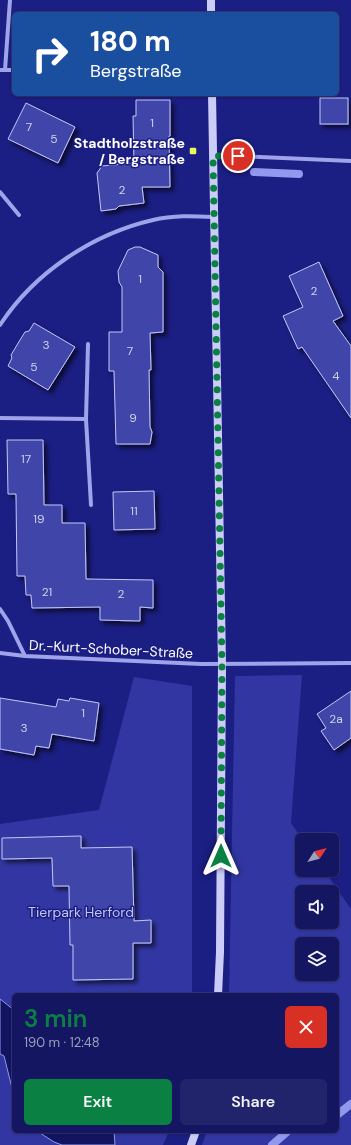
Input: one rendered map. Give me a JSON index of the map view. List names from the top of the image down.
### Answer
{
  "streets": {
    "street": ["Dr.-Kurt-Schober-Straße"]
  },
  "parks": ["Tierpark Herford"],
  "places": {
    "transit": ["Stadtholzstraße / Bergstraße"]
  },
  "house_numbers": [
    "1",
    "7",
    "5",
    "2",
    "1",
    "2",
    "3",
    "7",
    "5",
    "4",
    "9",
    "17",
    "11",
    "19",
    "21",
    "2",
    "1",
    "2a",
    "3"
  ],
  "north": "top right",
  "page": {
    "turn": ["180 m", "Bergstraße"],
    "heading": ["3 min", "190 m · 12:48"],
    "buttons": ["Exit", "Share"]
  }
}
